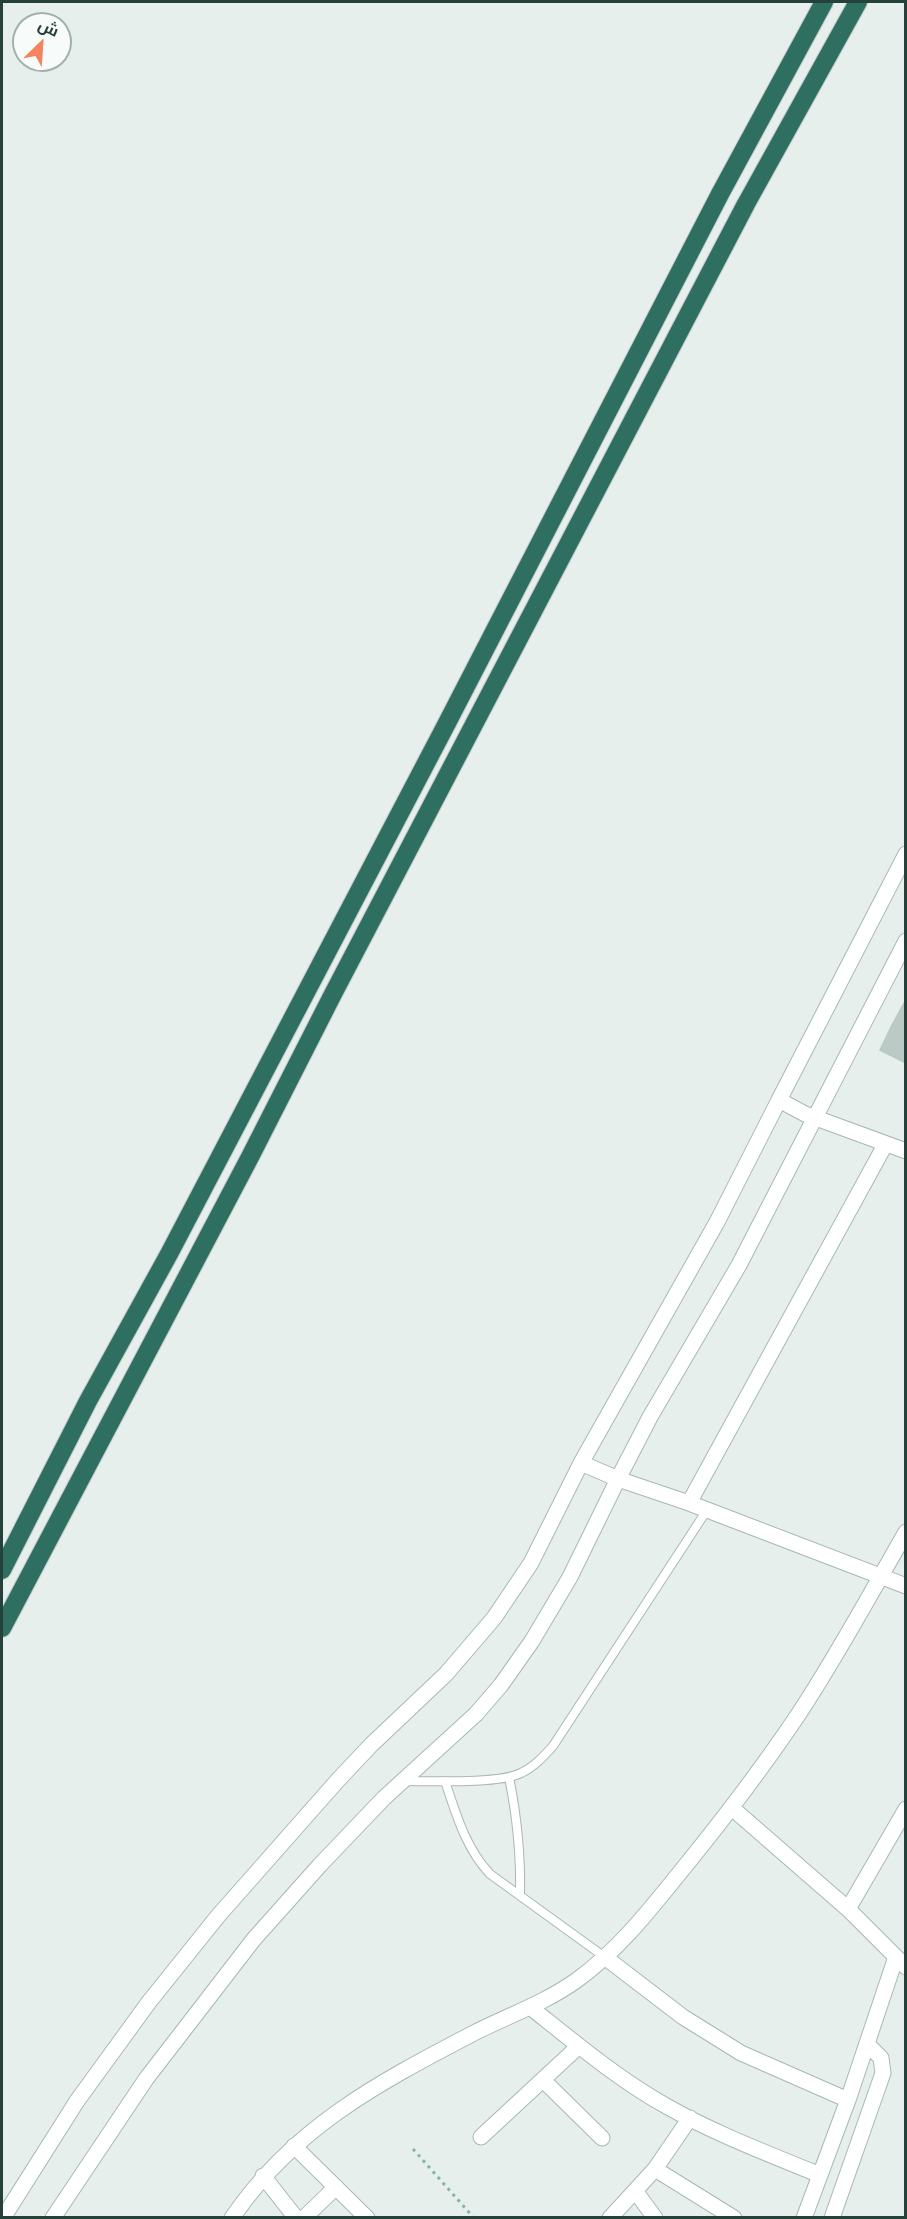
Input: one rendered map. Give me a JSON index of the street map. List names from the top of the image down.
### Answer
{
  "north": "top right"
}
